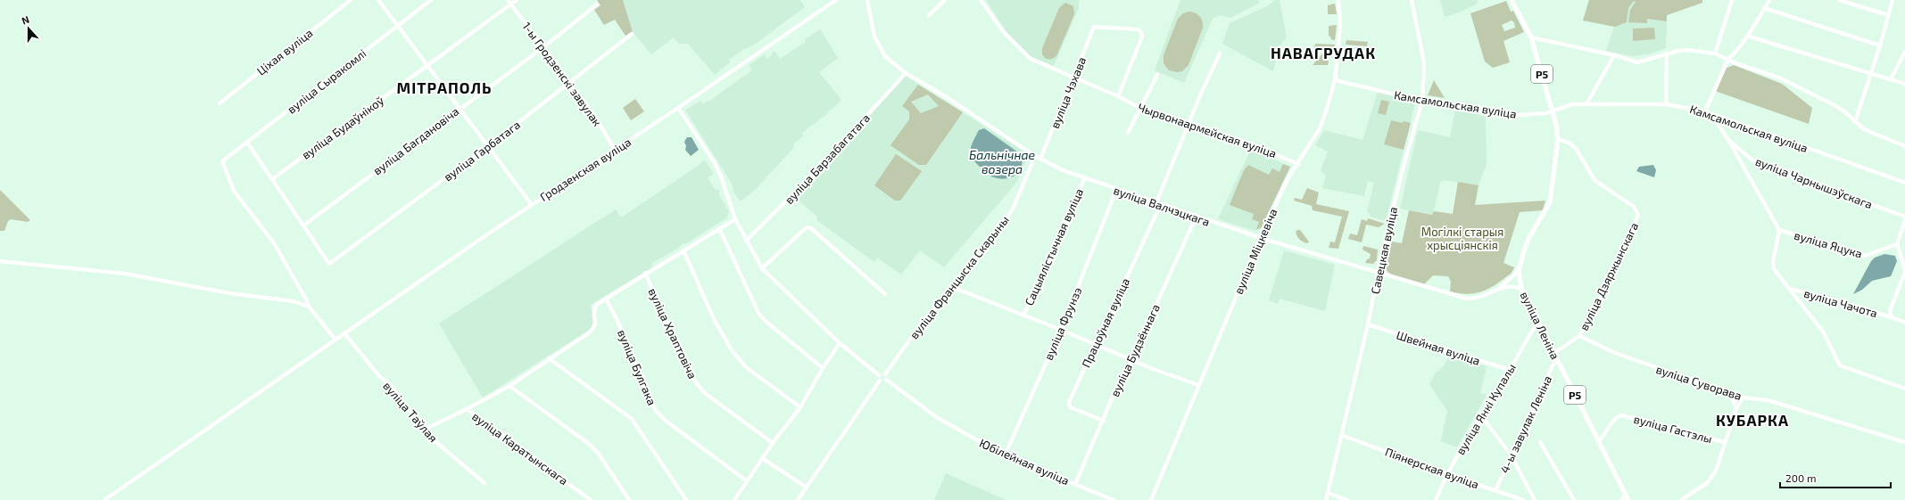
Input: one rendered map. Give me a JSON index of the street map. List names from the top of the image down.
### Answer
{
  "streets": {
    "main road": ["Р5", "вуліца Леніна"],
    "street": [
      "Ціхая вуліца",
      "1-ы Гродзенскі завулак",
      "вуліца Сыракомлі",
      "вуліца Чэхава",
      "Камсамольская вуліца",
      "вуліца Будаўнікоў",
      "Чырвонаармейская вуліца",
      "вуліца Багдановіча",
      "вуліца Гарбатага",
      "вуліца Барзабагатага",
      "Гродзенская вуліца",
      "вуліца Чарнышэўскага",
      "вуліца Валчэцкага",
      "вуліца Яцука",
      "Сацыялістычная вуліца",
      "Савецкая вуліца",
      "вуліца Міцкевіча",
      "вуліца Дзяржынскага",
      "вуліца Францыска Скарыны",
      "вуліца Чачота",
      "Працоўная вуліца",
      "вуліца Фрунзэ",
      "вуліца Храптовіча",
      "Швейная вуліца",
      "вуліца Будзённага",
      "вуліца Булгака",
      "вуліца Суворава",
      "вуліца Янкі Купалы",
      "вуліца Таўлая",
      "4-ы завулак Леніна",
      "вуліца Гастэлы",
      "вуліца Каратынскага",
      "Юбілейная вуліца",
      "Піянерская вуліца"
    ]
  },
  "crossings": [
    ["1-ы Гродзенскі завулак", "вуліца Будаўнікоў"],
    ["1-ы Гродзенскі завулак", "вуліца Багдановіча"],
    ["1-ы Гродзенскі завулак", "вуліца Гарбатага"],
    ["1-ы Гродзенскі завулак", "Гродзенская вуліца"],
    ["вуліца Чэхава", "Чырвонаармейская вуліца"],
    ["вуліца Чэхава", "вуліца Валчэцкага"],
    ["Камсамольская вуліца", "вуліца Чарнышэўскага"],
    ["Камсамольская вуліца", "Савецкая вуліца"],
    ["Камсамольская вуліца", "вуліца Міцкевіча"],
    ["Камсамольская вуліца", "вуліца Леніна"],
    ["Чырвонаармейская вуліца", "вуліца Міцкевіча"],
    ["Чырвонаармейская вуліца", "Працоўная вуліца"],
    ["вуліца Багдановіча", "вуліца Гарбатага"],
    ["вуліца Барзабагатага", "вуліца Валчэцкага"],
    ["Гродзенская вуліца", "вуліца Таўлая"],
    ["вуліца Чарнышэўскага", "вуліца Яцука"],
    ["вуліца Валчэцкага", "Сацыялістычная вуліца"],
    ["вуліца Валчэцкага", "Савецкая вуліца"],
    ["вуліца Валчэцкага", "вуліца Міцкевіча"],
    ["вуліца Валчэцкага", "вуліца Францыска Скарыны"],
    ["вуліца Валчэцкага", "Працоўная вуліца"],
    ["вуліца Валчэцкага", "вуліца Фрунзэ"],
    ["вуліца Валчэцкага", "вуліца Леніна"],
    ["вуліца Валчэцкага", "вуліца Будзённага"],
    ["Савецкая вуліца", "Швейная вуліца"],
    ["Савецкая вуліца", "Піянерская вуліца"],
    ["вуліца Дзяржынскага", "вуліца Леніна"],
    ["вуліца Дзяржынскага", "вуліца Суворава"],
    ["вуліца Францыска Скарыны", "Юбілейная вуліца"],
    ["Працоўная вуліца", "вуліца Будзённага"],
    ["вуліца Фрунзэ", "Юбілейная вуліца"],
    ["вуліца Леніна", "вуліца Янкі Купалы"],
    ["вуліца Леніна", "4-ы завулак Леніна"],
    ["вуліца Леніна", "вуліца Гастэлы"],
    ["Швейная вуліца", "вуліца Янкі Купалы"],
    ["вуліца Будзённага", "Юбілейная вуліца"],
    ["вуліца Янкі Купалы", "Піянерская вуліца"],
    ["4-ы завулак Леніна", "Піянерская вуліца"]
  ],
  "districts": ["НАВАГРУДАК", "МІТРАПОЛЬ", "КУБАРКА"],
  "water": ["Бальнічнае возера"],
  "parks": ["Могілкі старыя хрысціянскія"],
  "scale_bar": "200 m",
  "north": "top"
}
